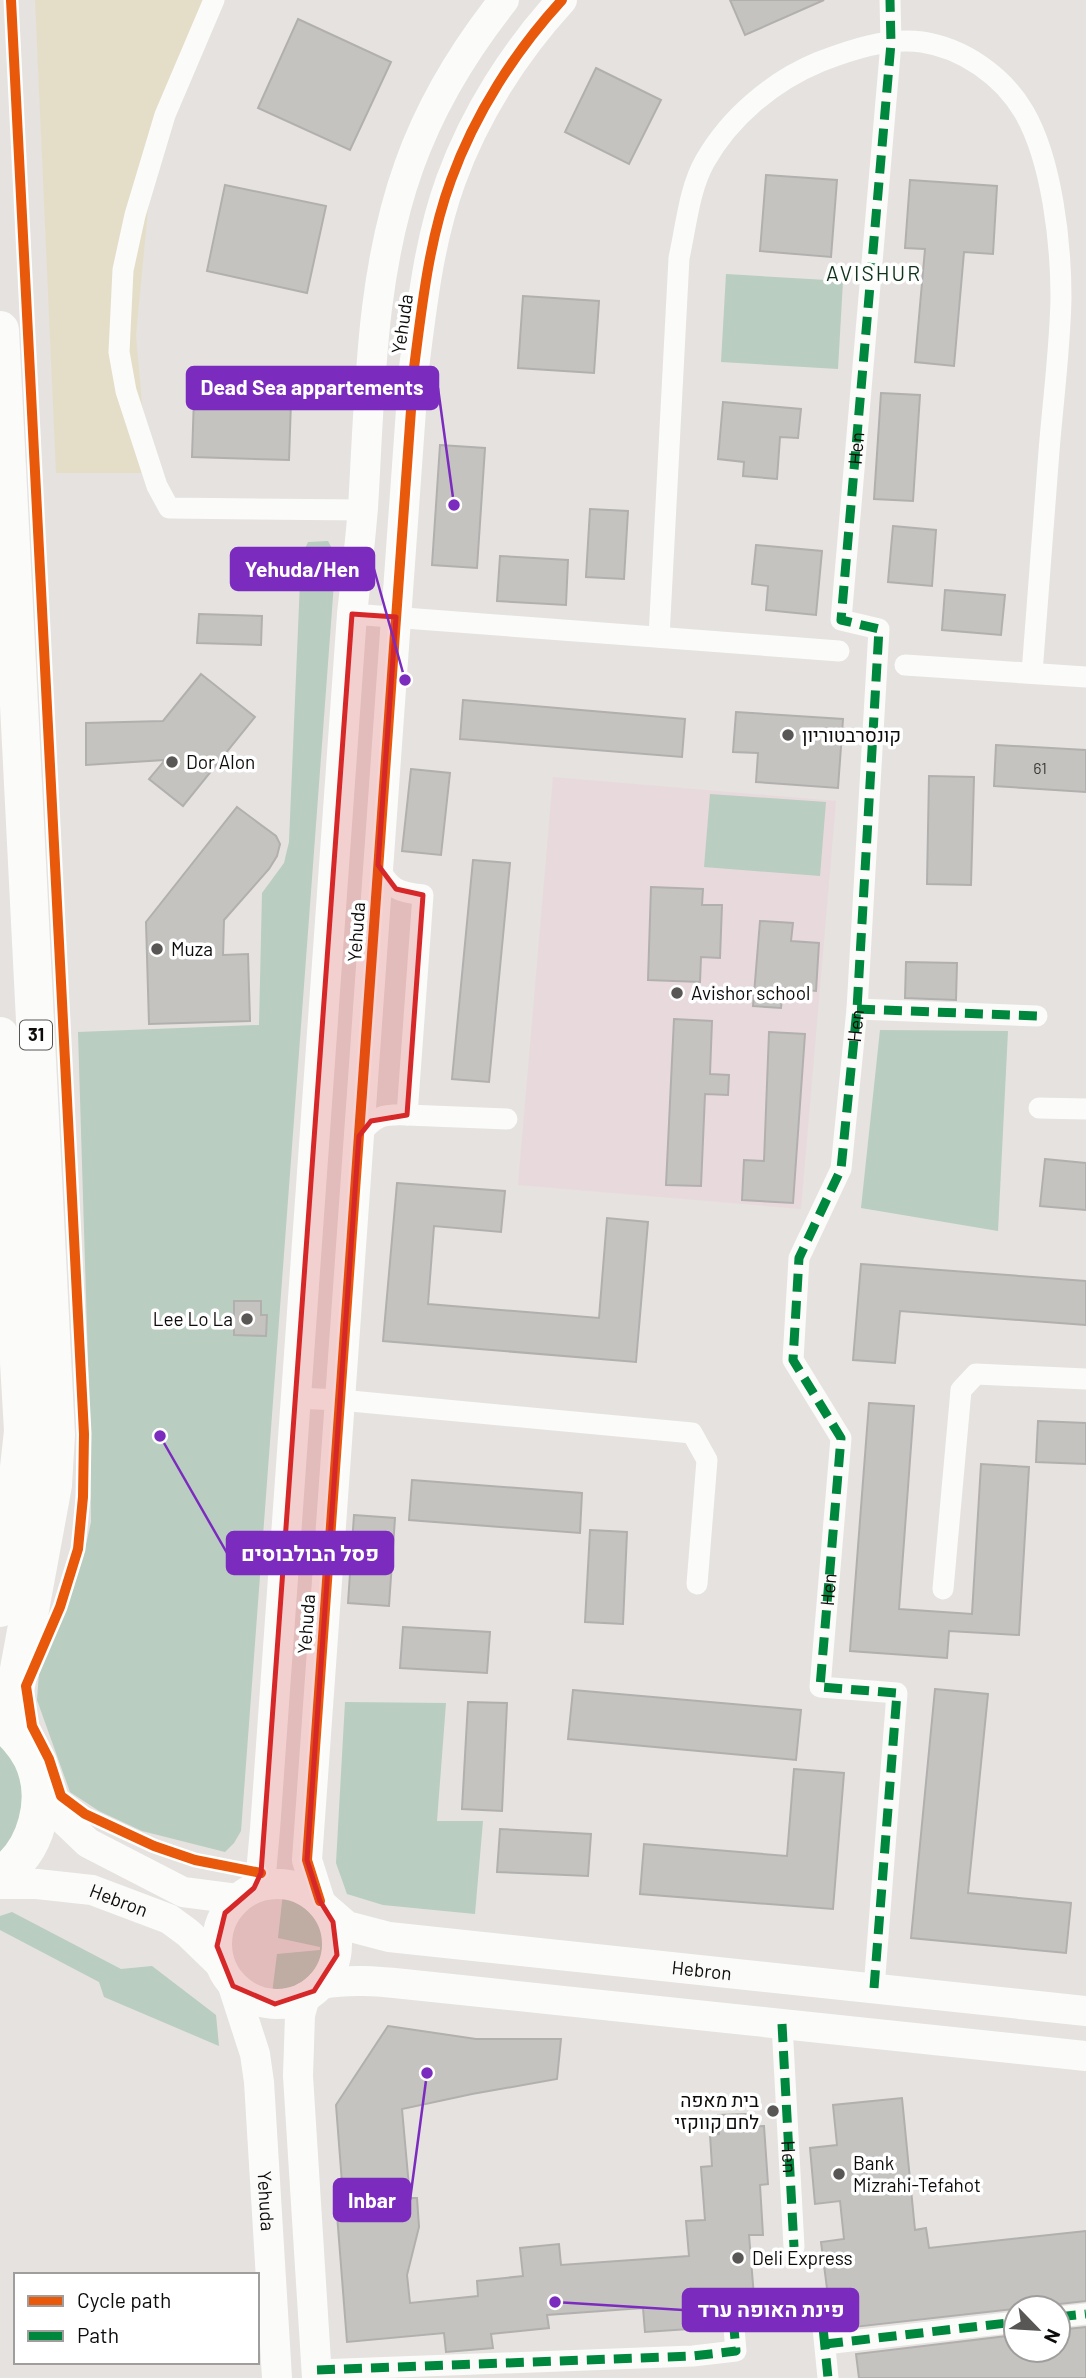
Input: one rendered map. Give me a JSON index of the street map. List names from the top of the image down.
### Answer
{
  "streets": {
    "highway": ["31"],
    "street": ["Yehuda", "Hen", "Hebron"]
  },
  "crossings": [
    ["Yehuda", "Hebron"],
    ["Hen", "Hebron"],
    ["31", "Hebron"]
  ],
  "districts": ["AVISHUR"],
  "places": [
    "Dead Sea appartements",
    "Yehuda/Hen",
    "קונסרבטוריון",
    "Dor Alon",
    "Muza",
    "Avishor school",
    "Lee Lo La",
    "פסל הבולבוסים",
    "Inbar",
    "בית מאפה לחם קווקזי",
    "Bank Mizrahi-Tefahot",
    "Deli Express",
    "פינת האופה ערד"
  ],
  "house_numbers": ["61"],
  "legend": ["Cycle path", "Path"],
  "north": "bottom right"
}
